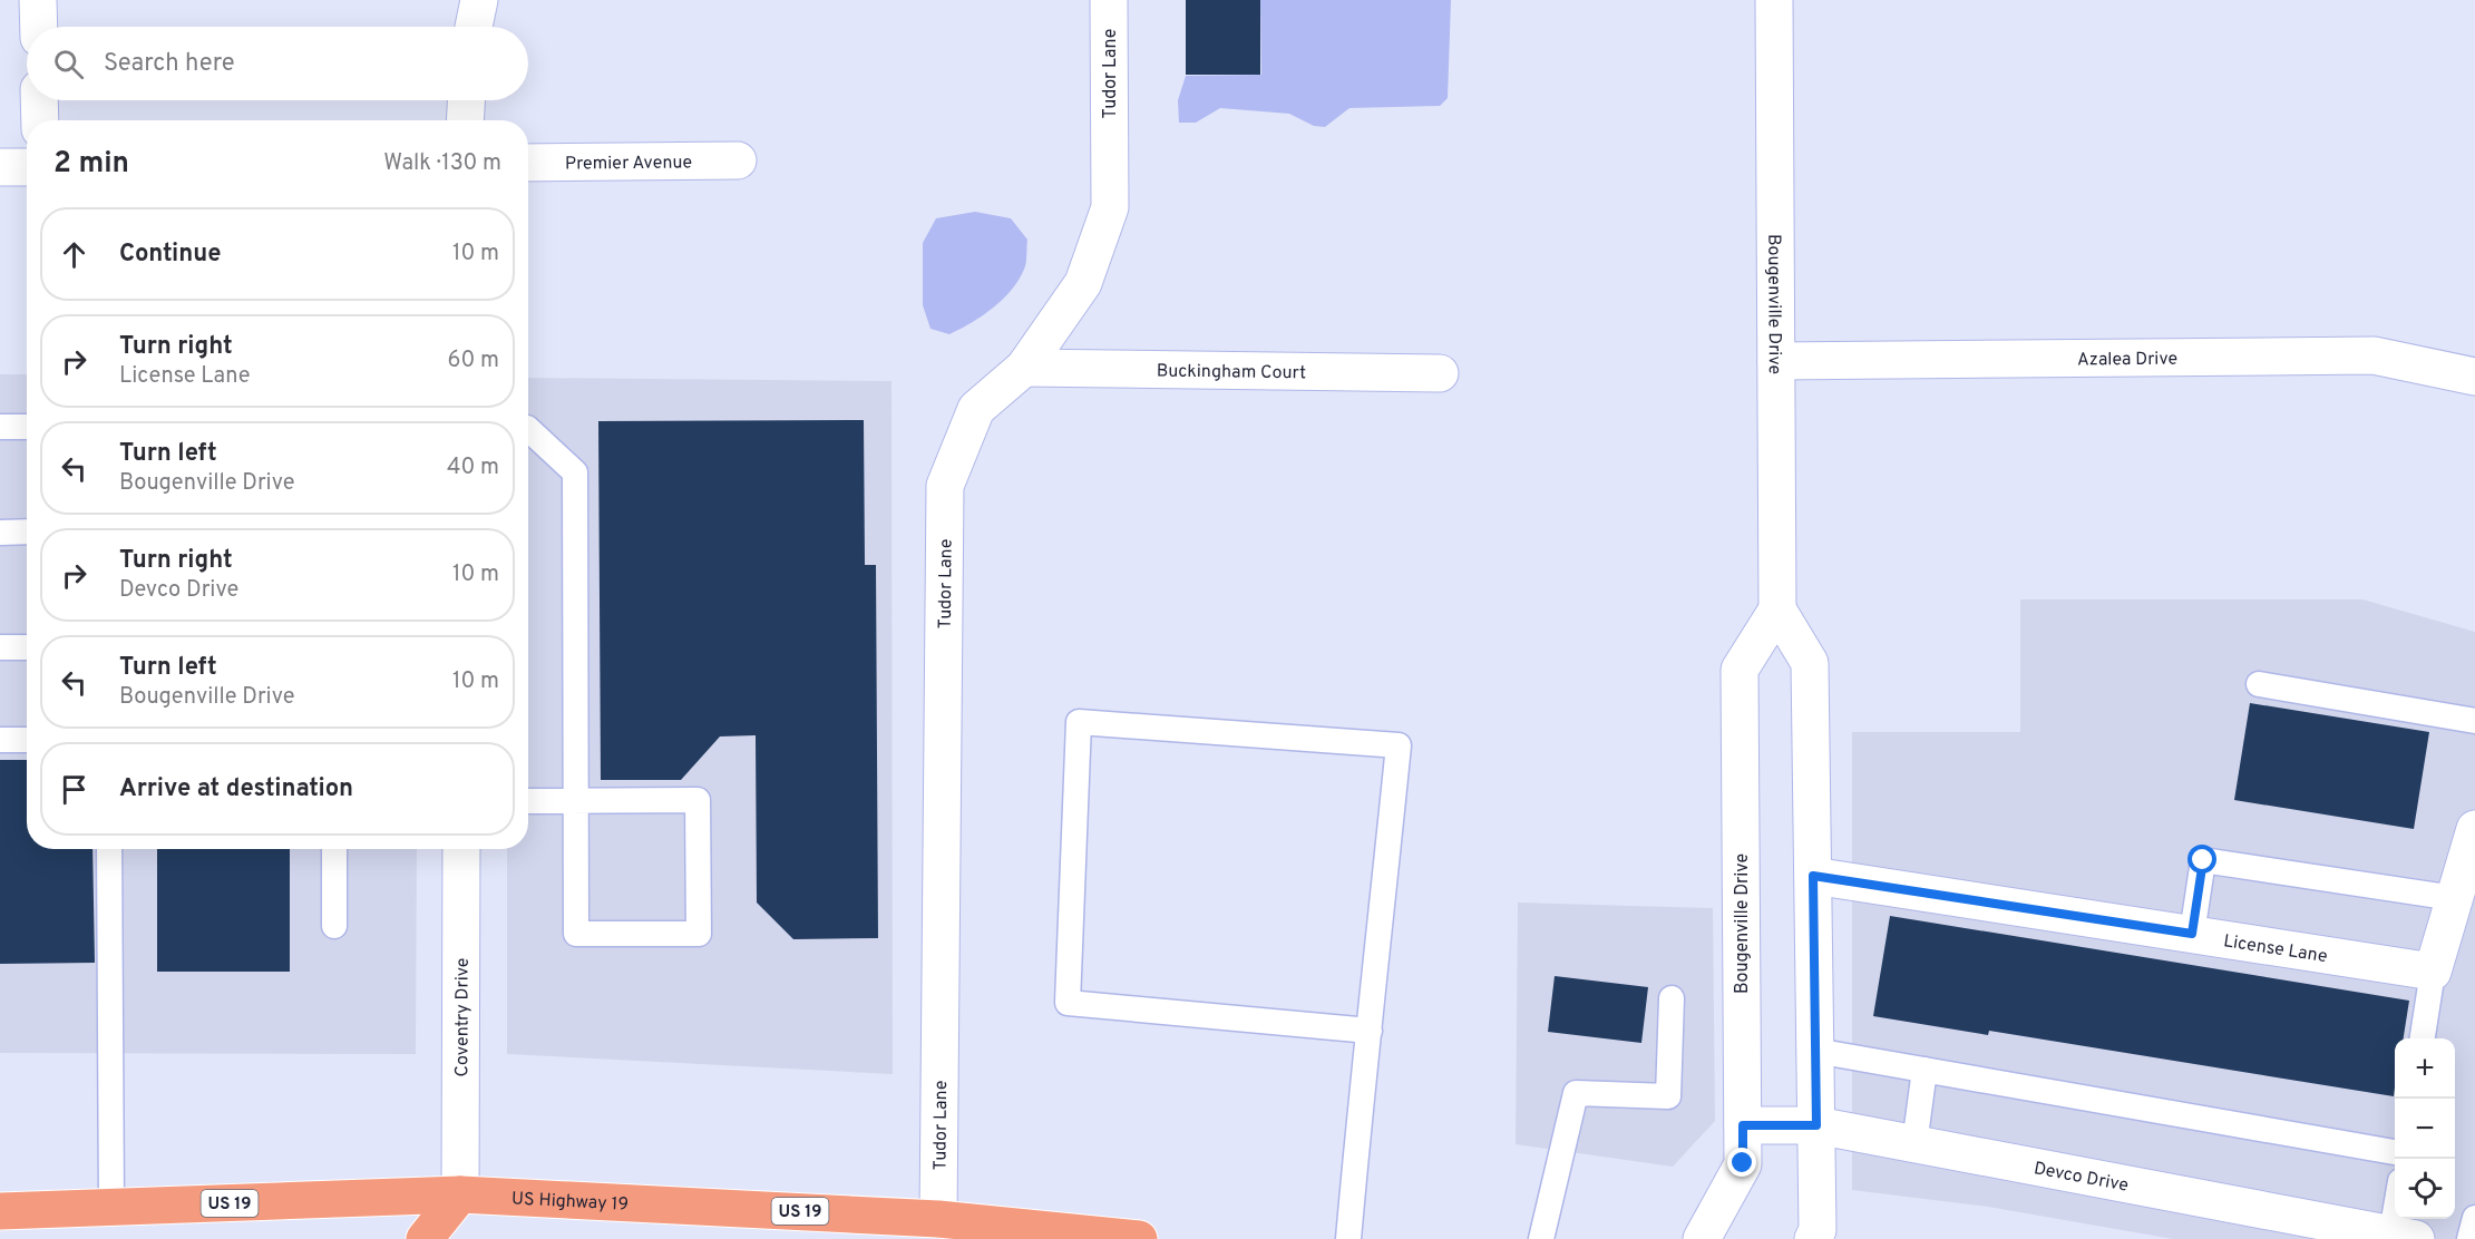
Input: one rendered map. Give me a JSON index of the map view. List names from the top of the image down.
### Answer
{
  "streets": {
    "highway": ["US Highway 19", "US 19"],
    "street": [
      "Tudor Lane",
      "Premier Avenue",
      "Bougenville Drive",
      "Azalea Drive",
      "Buckingham Court",
      "License Lane",
      "Coventry Drive",
      "Devco Drive"
    ]
  },
  "crossings": [
    ["Tudor Lane", "Buckingham Court"],
    ["Tudor Lane", "US Highway 19"],
    ["Bougenville Drive", "Azalea Drive"],
    ["Bougenville Drive", "Devco Drive"],
    ["Coventry Drive", "US Highway 19"]
  ],
  "page": {
    "search": "Search here",
    "heading": ["2 min", "Walk · 130 m"],
    "list": [
      ["Continue", "10 m"],
      ["Turn right", "License Lane", "60 m"],
      ["Turn left", "Bougenville Drive", "40 m"],
      ["Turn right", "Devco Drive", "10 m"],
      ["Turn left", "Bougenville Drive", "10 m"],
      "Arrive at destination"
    ],
    "map_buttons": ["+", "−"]
  }
}
